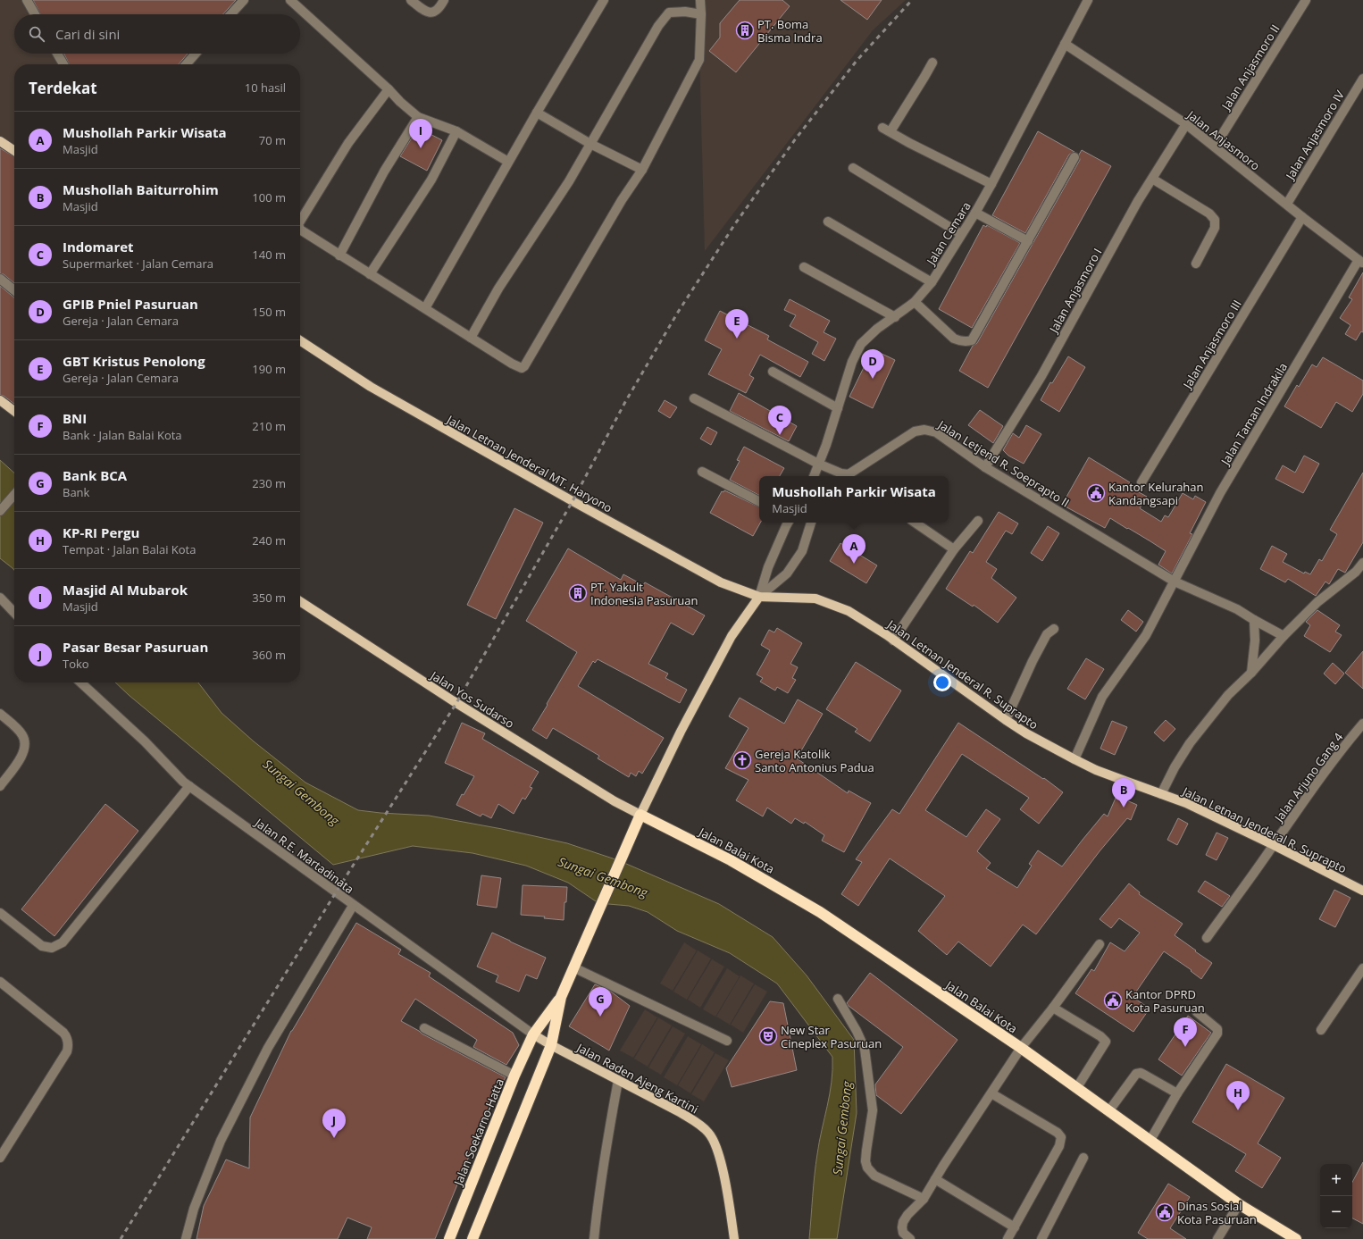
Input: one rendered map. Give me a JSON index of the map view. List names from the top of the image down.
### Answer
{
  "streets": {
    "highway": ["Jalan Balai Kota", "Jalan Soekarno-Hatta"],
    "main road": [
      "Jalan Letnan Jenderal MT. Haryono",
      "Jalan Letnan Jenderal R. Suprapto",
      "Jalan Yos Sudarso",
      "Jalan Raden Ajeng Kartini"
    ],
    "street": [
      "Jalan Anjasmoro II",
      "Jalan Anjasmoro IV",
      "Jalan Anjasmoro",
      "Jalan Cemara",
      "Jalan Anjasmoro I",
      "Jalan Anjasmoro III",
      "Jalan Taman Indrakila",
      "Jalan Letjend R. Soeprapto II",
      "Jalan Arjuno Gang 4",
      "Jalan R.E. Martadinata"
    ]
  },
  "crossings": [
    ["Jalan Anjasmoro II", "Jalan Anjasmoro"],
    ["Jalan Anjasmoro IV", "Jalan Anjasmoro"],
    ["Jalan Anjasmoro", "Jalan Cemara"],
    ["Jalan Anjasmoro", "Jalan Anjasmoro I"],
    ["Jalan Anjasmoro", "Jalan Anjasmoro III"],
    ["Jalan Anjasmoro", "Jalan Taman Indrakila"],
    ["Jalan Cemara", "Jalan Letjend R. Soeprapto II"],
    ["Jalan Anjasmoro I", "Jalan Letjend R. Soeprapto II"],
    ["Jalan Taman Indrakila", "Jalan Letjend R. Soeprapto II"],
    ["Jalan Taman Indrakila", "Jalan Letnan Jenderal R. Suprapto"],
    ["Jalan Letnan Jenderal MT. Haryono", "Jalan Letnan Jenderal R. Suprapto"],
    ["Jalan Letnan Jenderal R. Suprapto", "Jalan Arjuno Gang 4"],
    ["Jalan Yos Sudarso", "Jalan Balai Kota"],
    ["Jalan R.E. Martadinata", "Jalan Raden Ajeng Kartini"],
    ["Jalan R.E. Martadinata", "Jalan Soekarno-Hatta"],
    ["Jalan Raden Ajeng Kartini", "Jalan Soekarno-Hatta"]
  ],
  "water": ["Sungai Gembong"],
  "places": {
    "building": ["PT. Boma Bisma Indra", "PT. Yakult Indonesia Pasuruan"],
    "public building": ["Kantor Kelurahan Kandangsapi", "Kantor DPRD Kota Pasuruan", "Dinas Sosial Kota Pasuruan"],
    "church": ["Gereja Katolik Santo Antonius Padua"],
    "theatre": ["New Star Cineplex Pasuruan"]
  },
  "page": {
    "search": "Cari di sini",
    "heading": ["Terdekat", "10 hasil"],
    "list": [
      {
        "mark": "A",
        "name": "Mushollah Parkir Wisata",
        "note": "Masjid",
        "value": "70 m"
      },
      {
        "mark": "B",
        "name": "Mushollah Baiturrohim",
        "note": "Masjid",
        "value": "100 m"
      },
      {
        "mark": "C",
        "name": "Indomaret",
        "note": "Supermarket · Jalan Cemara",
        "value": "140 m"
      },
      {
        "mark": "D",
        "name": "GPIB Pniel Pasuruan",
        "note": "Gereja · Jalan Cemara",
        "value": "150 m"
      },
      {
        "mark": "E",
        "name": "GBT Kristus Penolong",
        "note": "Gereja · Jalan Cemara",
        "value": "190 m"
      },
      {
        "mark": "F",
        "name": "BNI",
        "note": "Bank · Jalan Balai Kota",
        "value": "210 m"
      },
      {
        "mark": "G",
        "name": "Bank BCA",
        "note": "Bank",
        "value": "230 m"
      },
      {
        "mark": "H",
        "name": "KP-RI Pergu",
        "note": "Tempat · Jalan Balai Kota",
        "value": "240 m"
      },
      {
        "mark": "I",
        "name": "Masjid Al Mubarok",
        "note": "Masjid",
        "value": "350 m"
      },
      {
        "mark": "J",
        "name": "Pasar Besar Pasuruan",
        "note": "Toko",
        "value": "360 m"
      }
    ],
    "pins": [
      "I",
      "E",
      "D",
      "C",
      "A",
      "B",
      "G",
      "F",
      "H",
      "J"
    ],
    "popup": ["Mushollah Parkir Wisata", "Masjid"],
    "map_buttons": ["+", "−"]
  }
}
